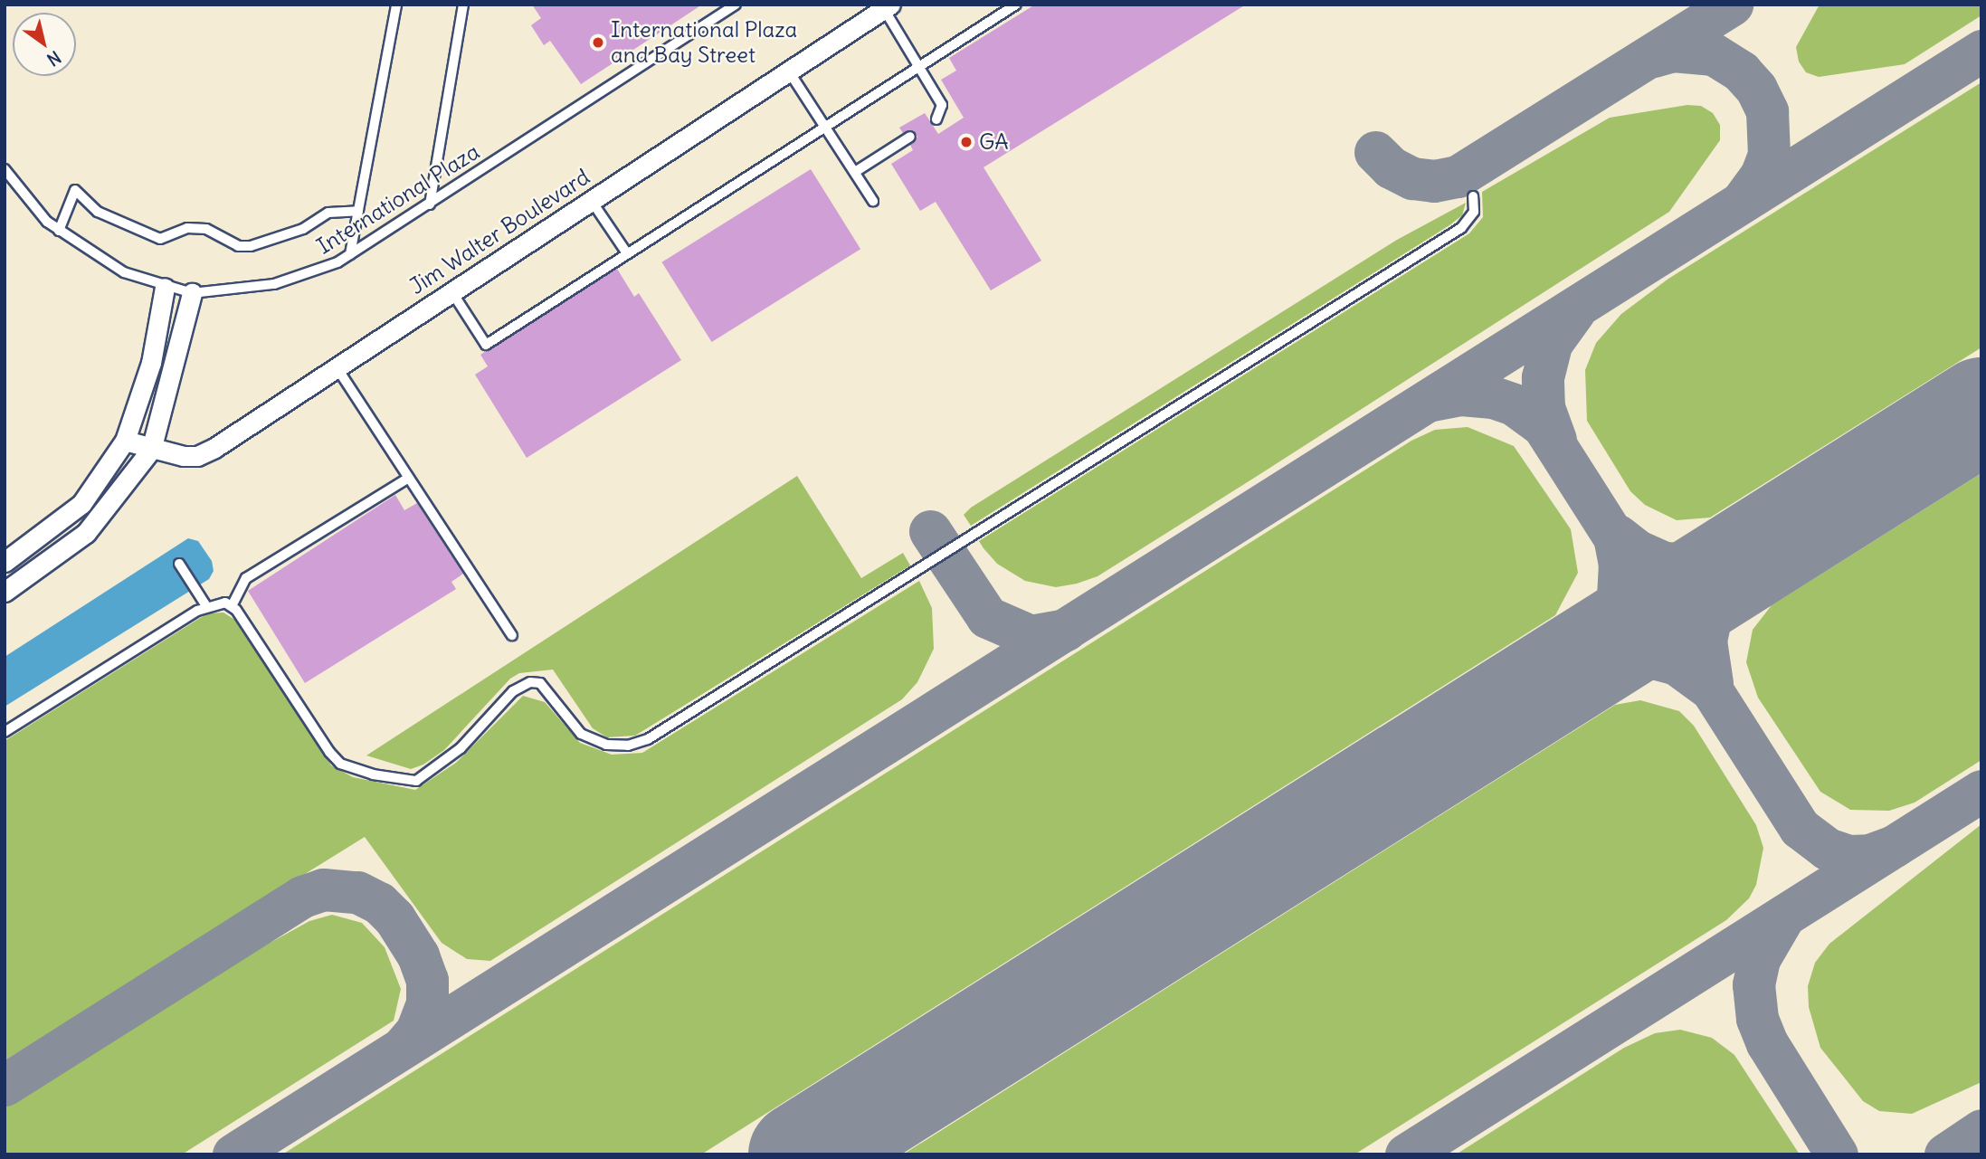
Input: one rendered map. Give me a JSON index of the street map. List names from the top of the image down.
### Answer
{
  "streets": {
    "street": ["Jim Walter Boulevard"],
    "lane": ["International Plaza"]
  },
  "places": ["International Plaza and Bay Street", "GA"],
  "north": "bottom right"
}
